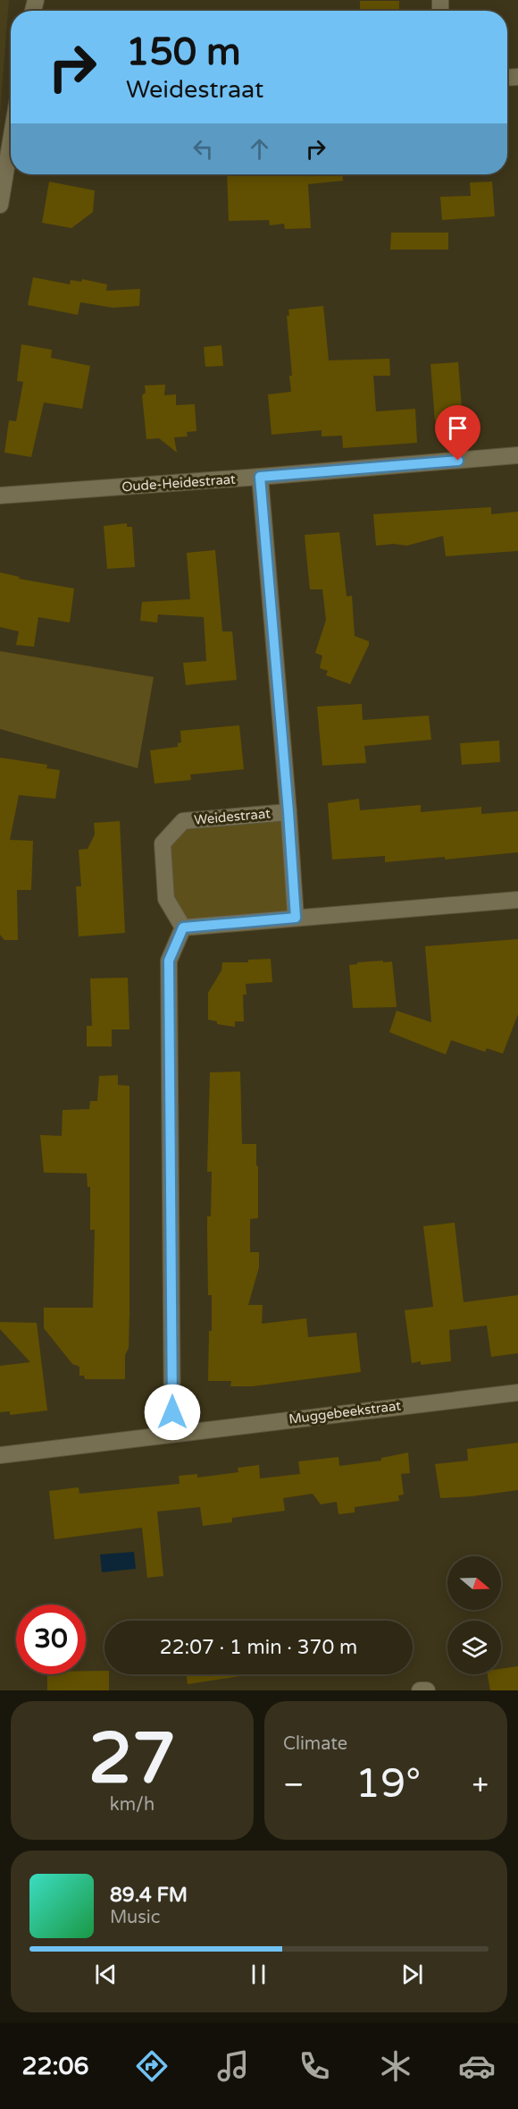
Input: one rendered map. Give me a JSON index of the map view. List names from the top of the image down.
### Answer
{
  "streets": {
    "street": ["Oude-Heidestraat", "Weidestraat", "Muggebeekstraat"]
  },
  "crossings": [
    ["Oude-Heidestraat", "Weidestraat"]
  ],
  "north": "right",
  "page": {
    "turn": ["150 m", "Weidestraat"],
    "limit": "30",
    "trip": "22:07 · 1 min · 370 m",
    "tile": [
      ["27", "km/h"],
      "Climate"
    ],
    "heat": ["−", "19°", "+"],
    "song": ["89.4 FM", "Music"],
    "tabs": "22:06"
  }
}
